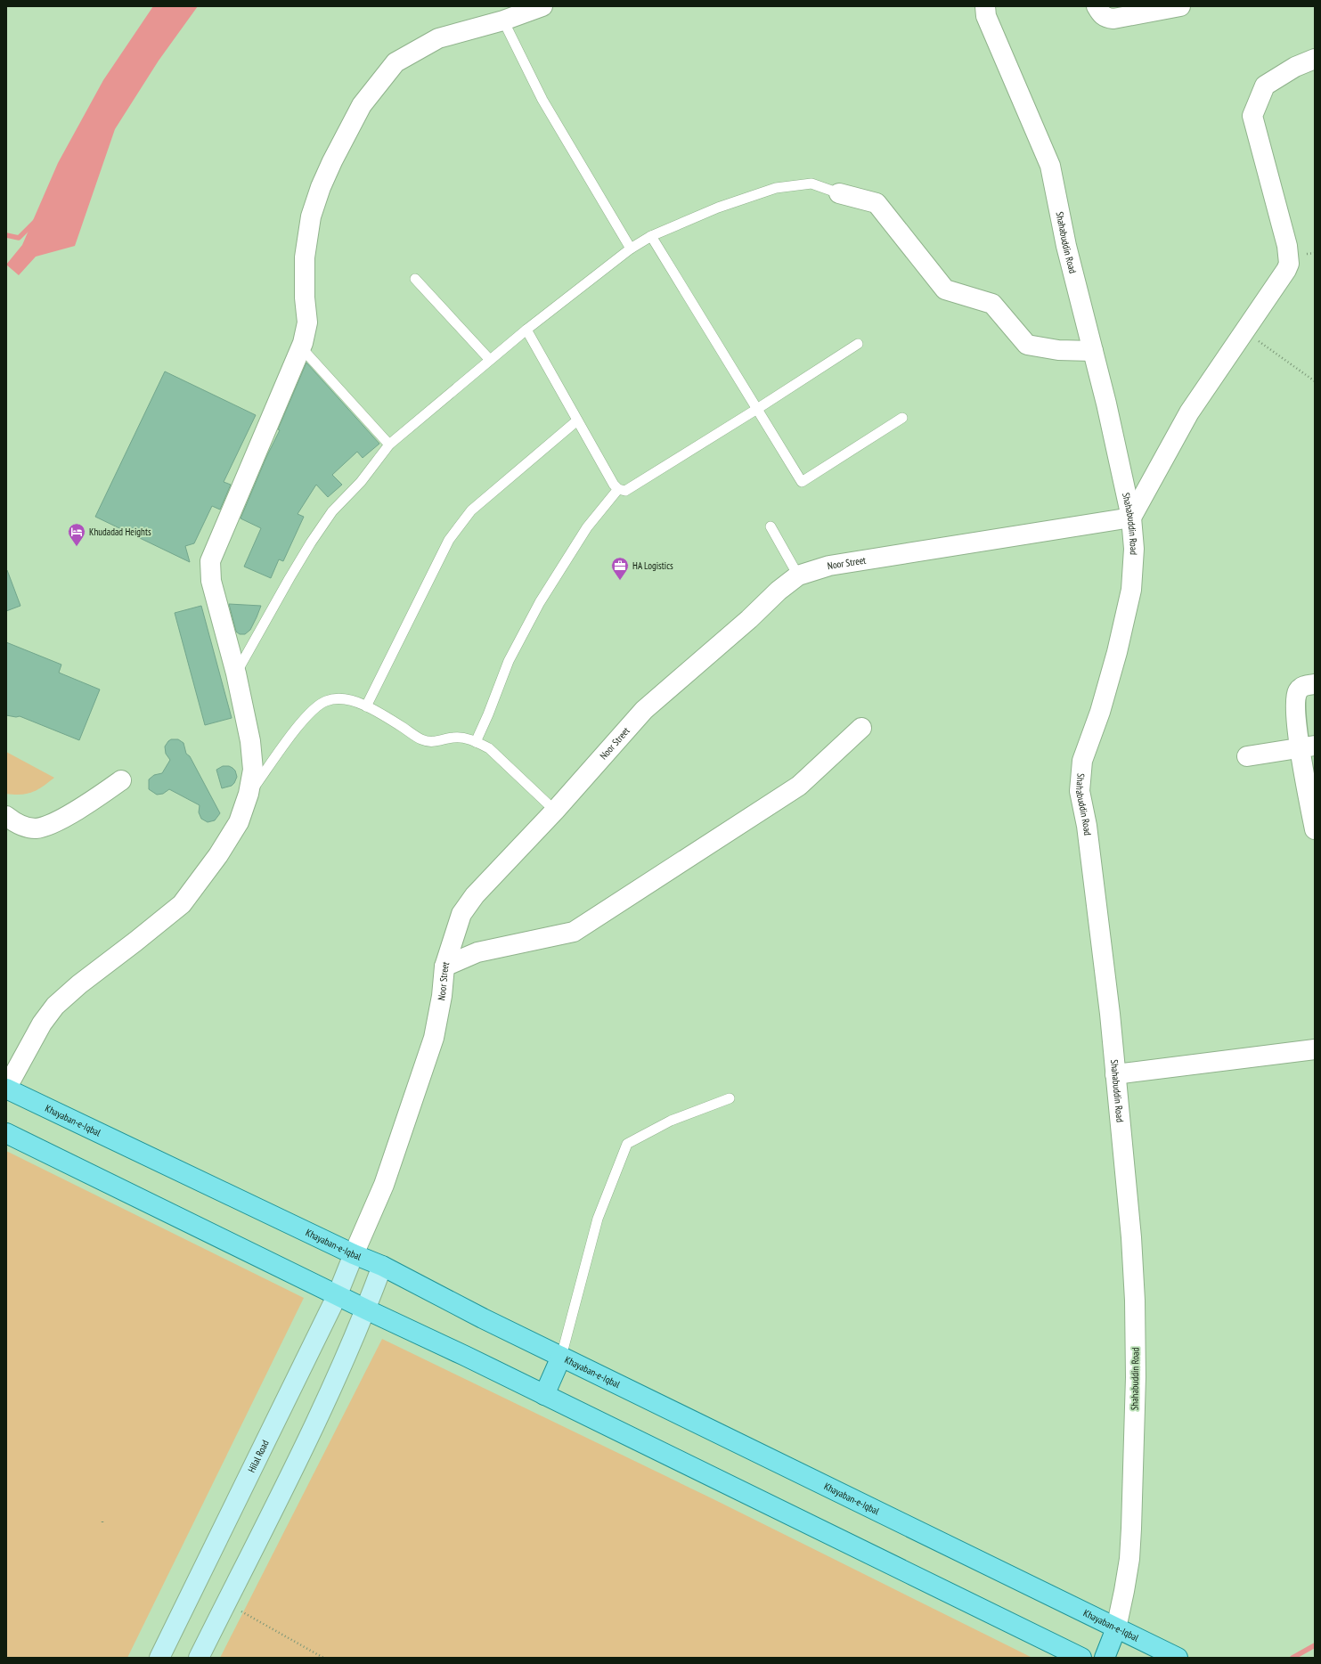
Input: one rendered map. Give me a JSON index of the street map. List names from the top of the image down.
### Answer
{
  "streets": {
    "main road": ["Khayaban-e-Iqbal"],
    "street": ["Shahabuddin Road", "Noor Street", "Hilal Road"]
  },
  "crossings": [
    ["Shahabuddin Road", "Noor Street"],
    ["Shahabuddin Road", "Khayaban-e-Iqbal"],
    ["Noor Street", "Khayaban-e-Iqbal"],
    ["Noor Street", "Hilal Road"],
    ["Khayaban-e-Iqbal", "Hilal Road"]
  ],
  "places": {
    "hotel": ["Khudadad Heights"],
    "office": ["HA Logistics"]
  }
}
